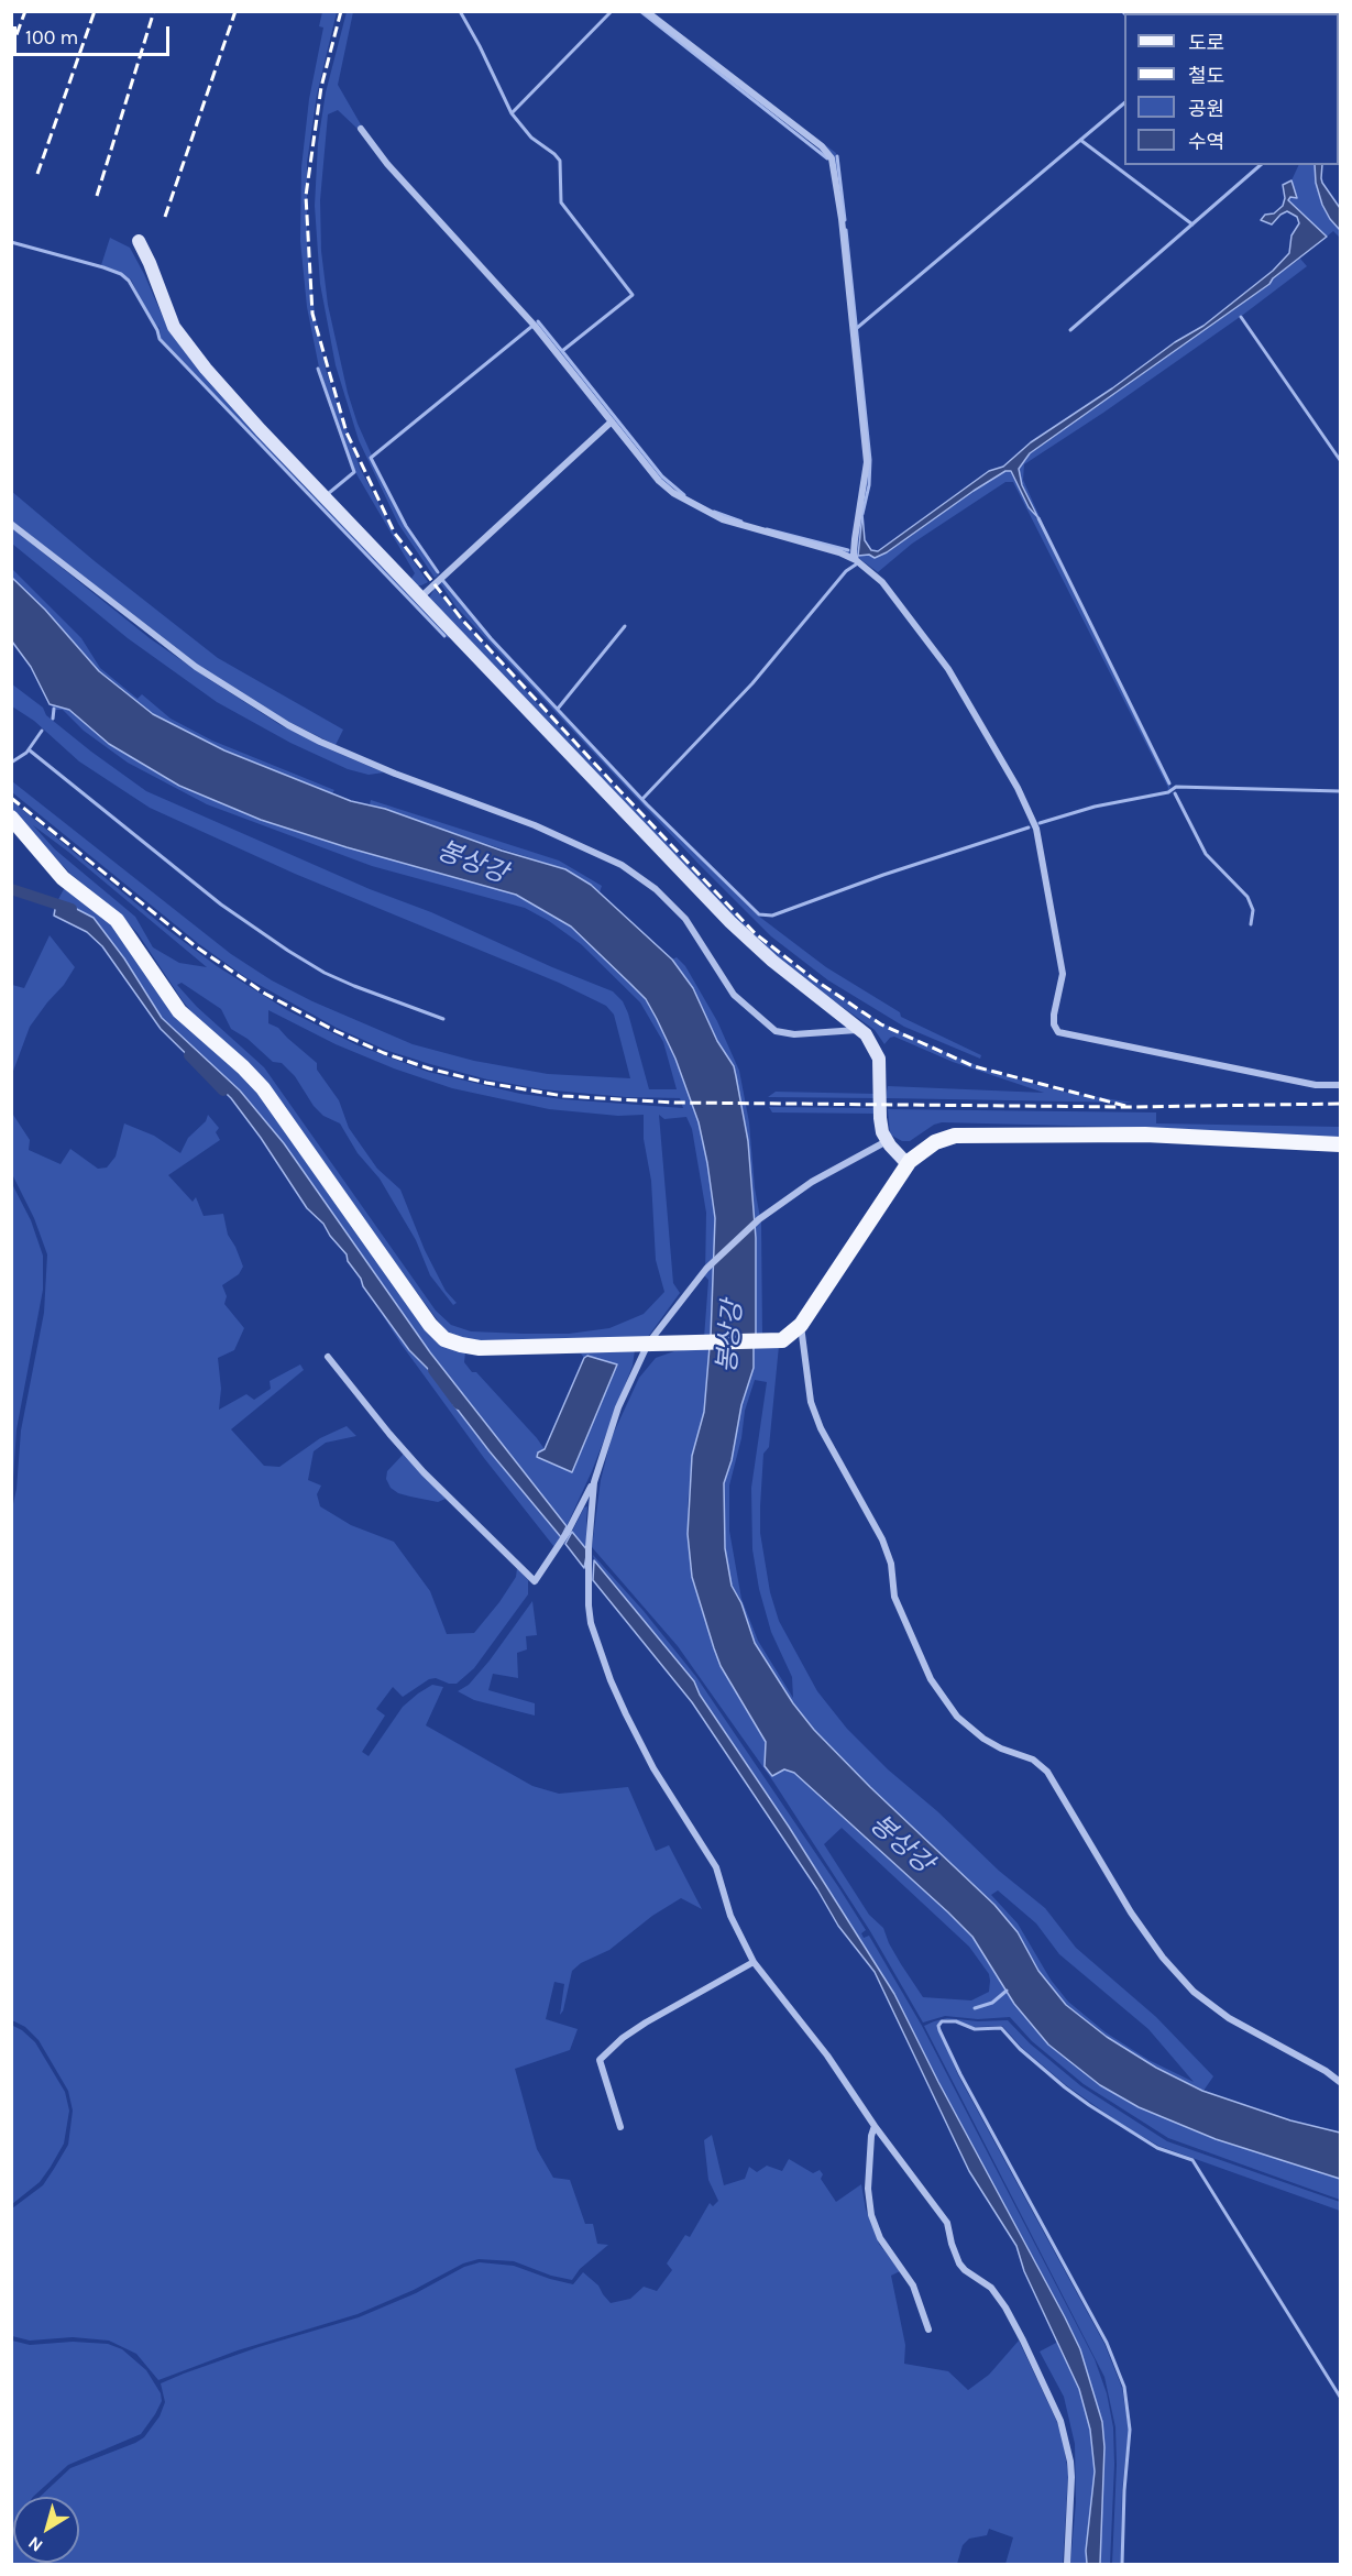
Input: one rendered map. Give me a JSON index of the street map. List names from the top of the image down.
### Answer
{
  "water": ["봉상강"],
  "legend": [
    "도로",
    "철도",
    "공원",
    "수역"
  ],
  "scale_bar": "100 m",
  "north": "bottom left"
}
